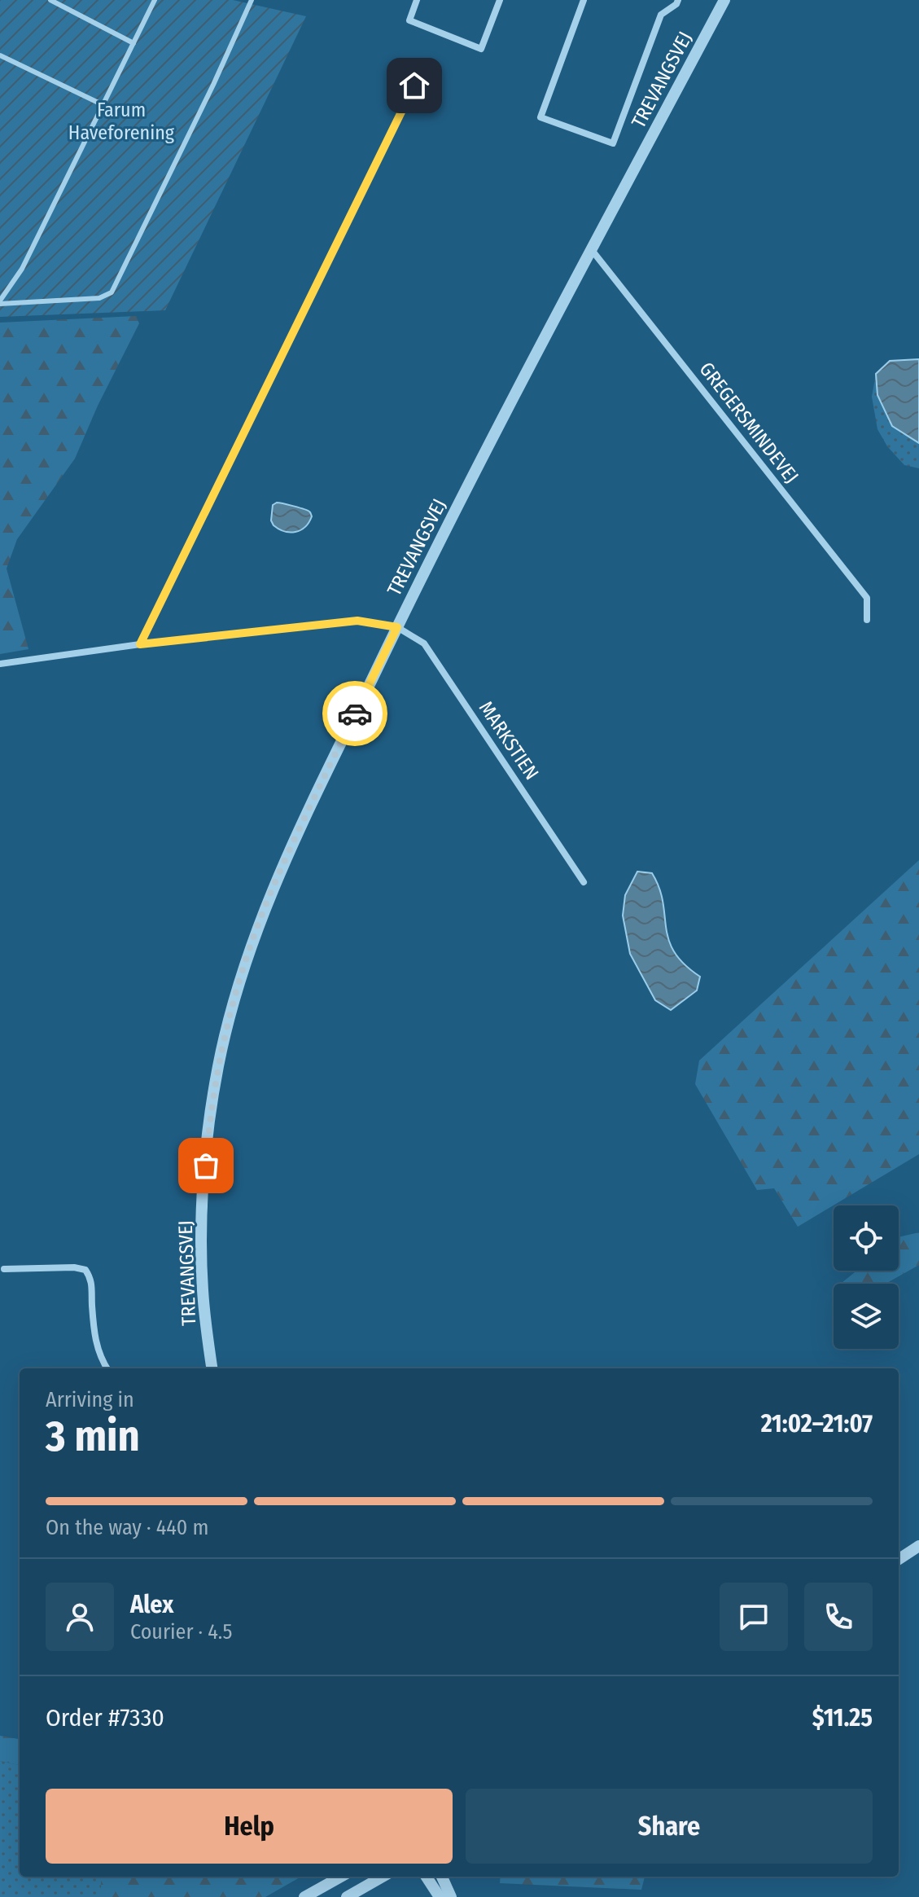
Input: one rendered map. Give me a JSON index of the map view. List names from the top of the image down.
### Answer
{
  "streets": {
    "street": ["TREVANGSVEJ", "GREGERSMINDEVEJ", "MARKSTIEN"]
  },
  "crossings": [
    ["TREVANGSVEJ", "GREGERSMINDEVEJ"],
    ["TREVANGSVEJ", "MARKSTIEN"]
  ],
  "parks": ["Farum Haveforening"],
  "page": {
    "heading": ["3 min", "Arriving in", "21:02–21:07"],
    "panel": [
      "Alex",
      "Courier · 4.5",
      "Order #7330",
      "$11.25"
    ],
    "bar": "On the way · 440 m",
    "buttons": ["Help", "Share"]
  }
}
